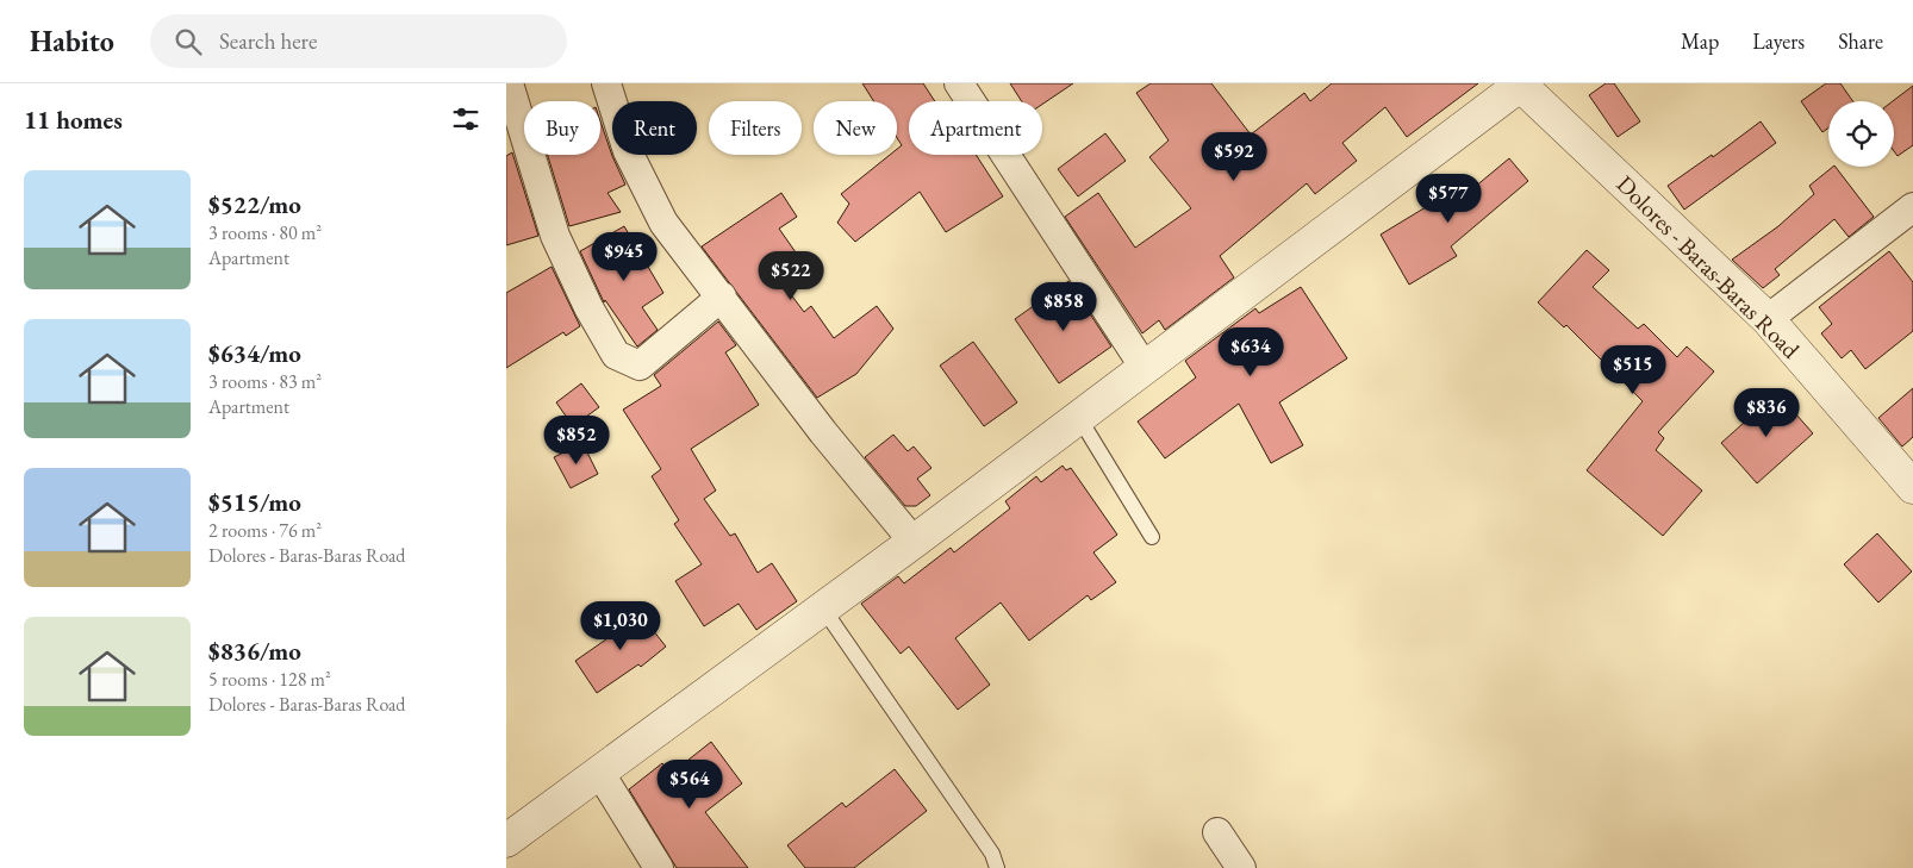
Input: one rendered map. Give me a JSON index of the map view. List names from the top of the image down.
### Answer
{
  "streets": {
    "street": ["Dolores - Baras-Baras Road"]
  },
  "page": {
    "header": "Habito",
    "search": "Search here",
    "nav": ["Map", "Layers", "Share"],
    "heading": "11 homes",
    "chip": [
      "Buy",
      "Rent",
      "Filters",
      "New",
      "Apartment"
    ],
    "price": [
      "$592",
      "$577",
      "$945",
      "$522",
      "$858",
      "$634",
      "$515",
      "$836",
      "$852",
      "$1,030",
      "$564"
    ],
    "list": [
      {
        "name": "$522/mo",
        "note": "3 rooms · 80 m² · Apartment"
      },
      {
        "name": "$634/mo",
        "note": "3 rooms · 83 m² · Apartment"
      },
      {
        "name": "$515/mo",
        "note": "2 rooms · 76 m² · Dolores - Baras-Baras Road"
      },
      {
        "name": "$836/mo",
        "note": "5 rooms · 128 m² · Dolores - Baras-Baras Road"
      }
    ]
  }
}
